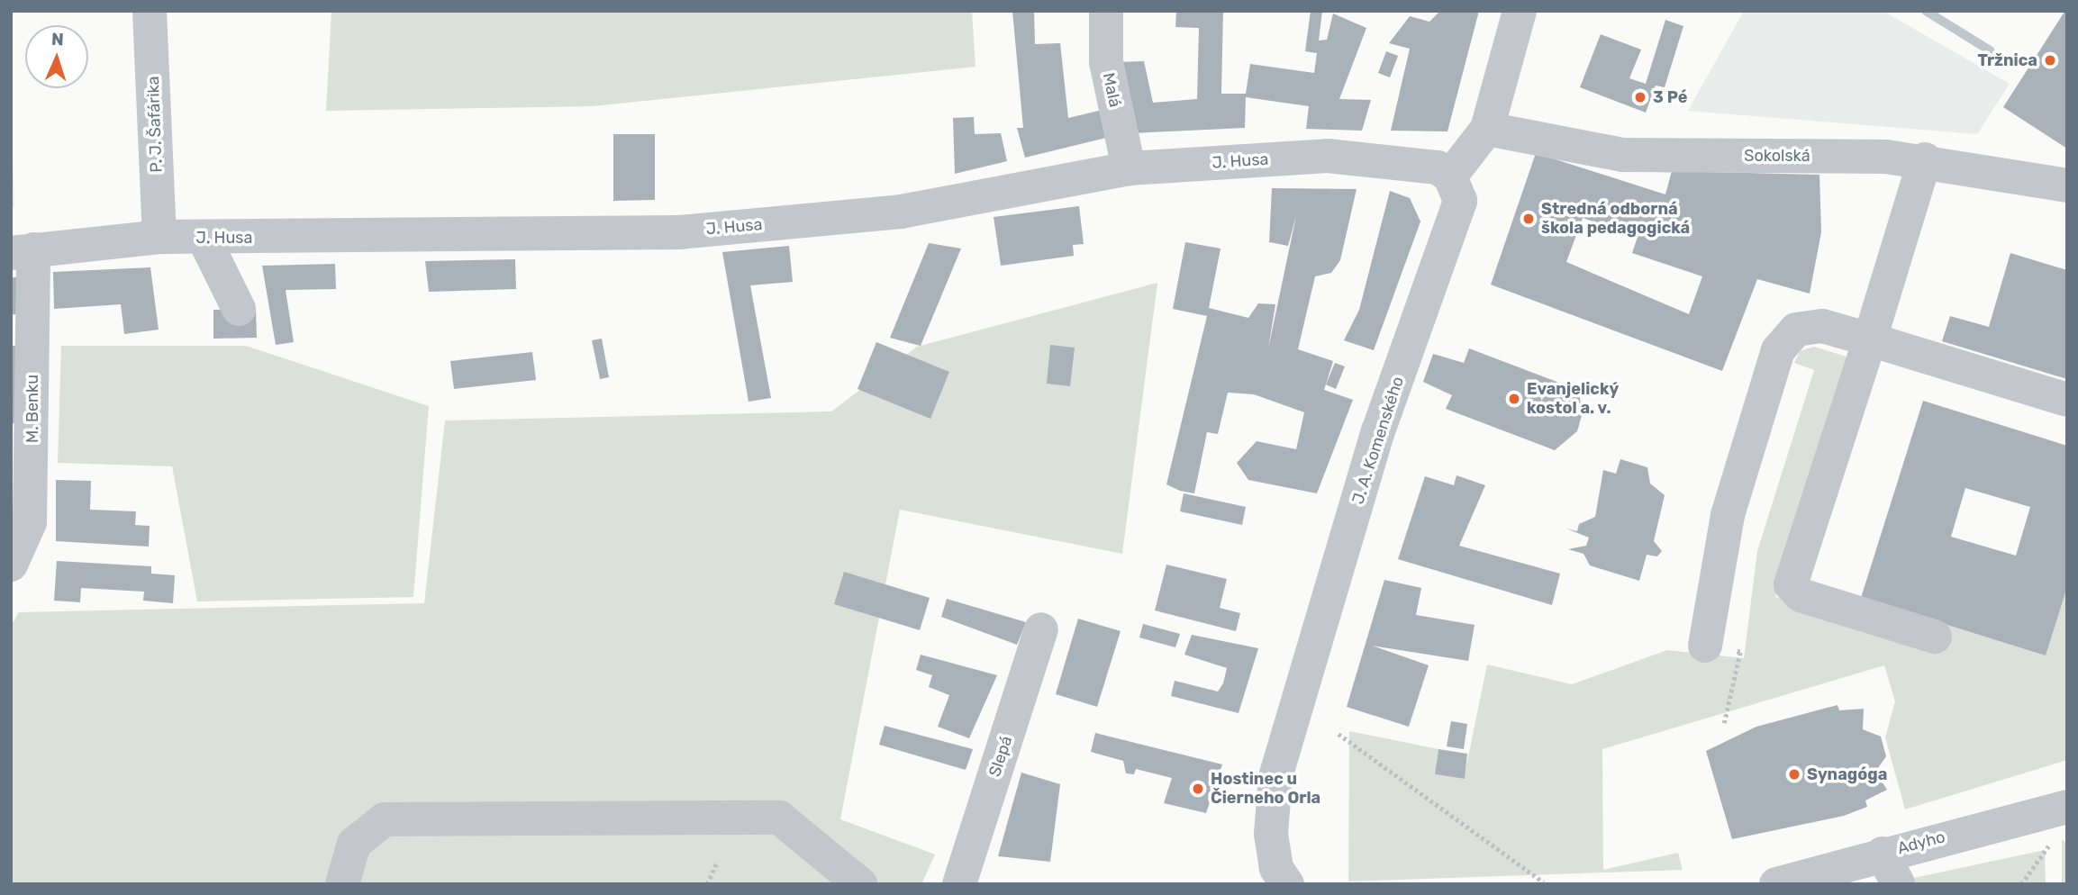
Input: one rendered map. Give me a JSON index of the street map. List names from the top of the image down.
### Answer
{
  "streets": {
    "street": [
      "Malá",
      "P. J. Šafárika",
      "Sokolská",
      "J. Husa",
      "M. Benku",
      "J. A. Komenského",
      "Slepá",
      "Adyho"
    ]
  },
  "crossings": [
    ["Malá", "J. Husa"],
    ["P. J. Šafárika", "J. Husa"],
    ["J. Husa", "M. Benku"],
    ["J. Husa", "J. A. Komenského"]
  ],
  "places": [
    "Tržnica",
    "3 Pé",
    "Stredná odborná škola pedagogická",
    "Evanjelický kostol a. v.",
    "Synagóga",
    "Hostinec u Čierneho Orla"
  ],
  "north": "top"
}
